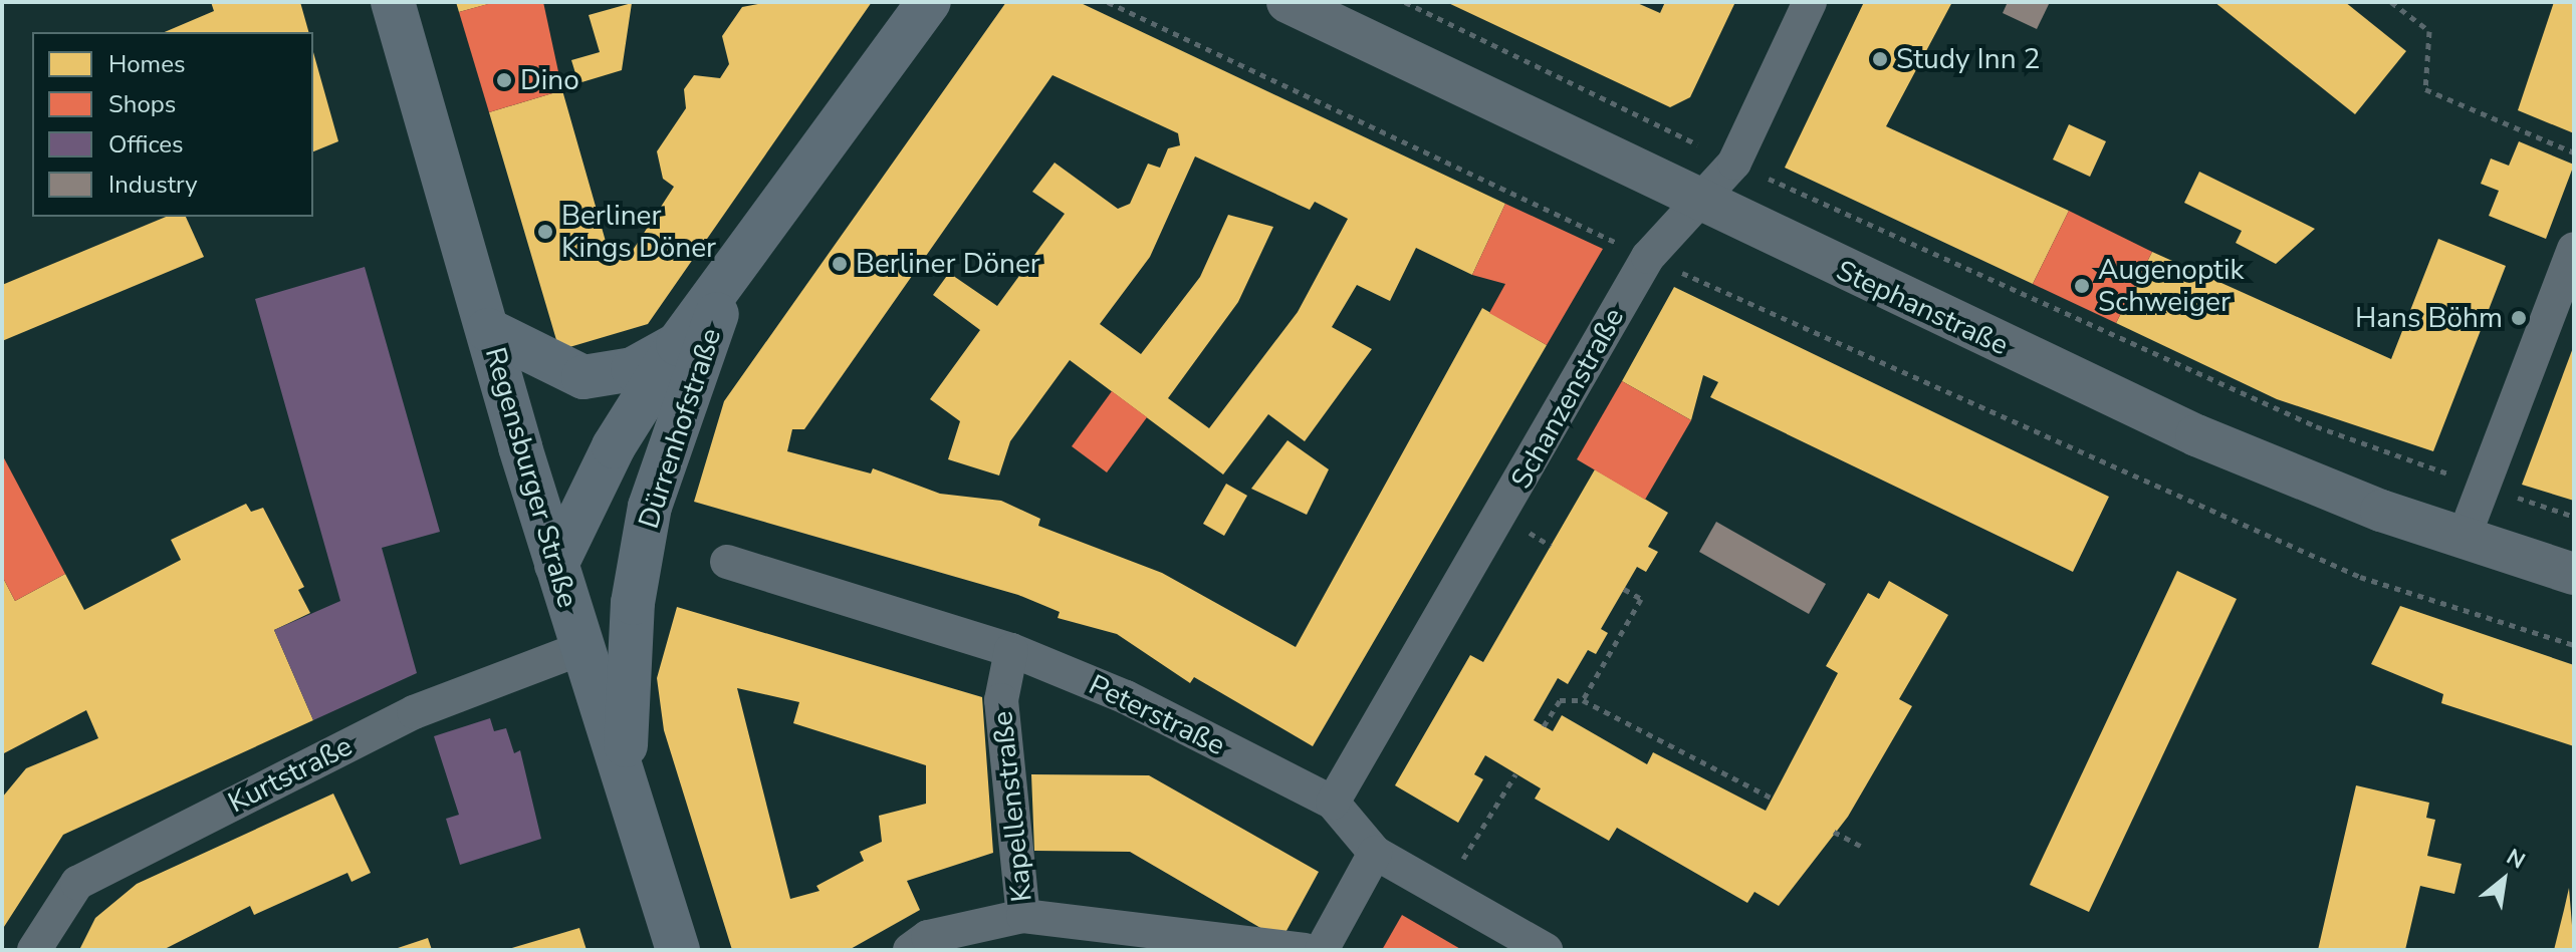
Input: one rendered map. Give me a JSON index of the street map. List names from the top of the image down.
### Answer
{
  "streets": {
    "main road": ["Dürrenhofstraße", "Regensburger Straße"],
    "street": [
      "Stephanstraße",
      "Schanzenstraße",
      "Peterstraße",
      "Kurtstraße",
      "Kapellenstraße"
    ]
  },
  "crossings": [
    ["Stephanstraße", "Schanzenstraße"],
    ["Schanzenstraße", "Peterstraße"],
    ["Dürrenhofstraße", "Regensburger Straße"],
    ["Regensburger Straße", "Kurtstraße"],
    ["Peterstraße", "Kapellenstraße"]
  ],
  "places": [
    "Study Inn 2",
    "Dino",
    "Berliner Kings Döner",
    "Berliner Döner",
    "Augenoptik Schweiger",
    "Hans Böhm"
  ],
  "legend": [
    "Homes",
    "Shops",
    "Offices",
    "Industry"
  ],
  "north": "top right"
}
